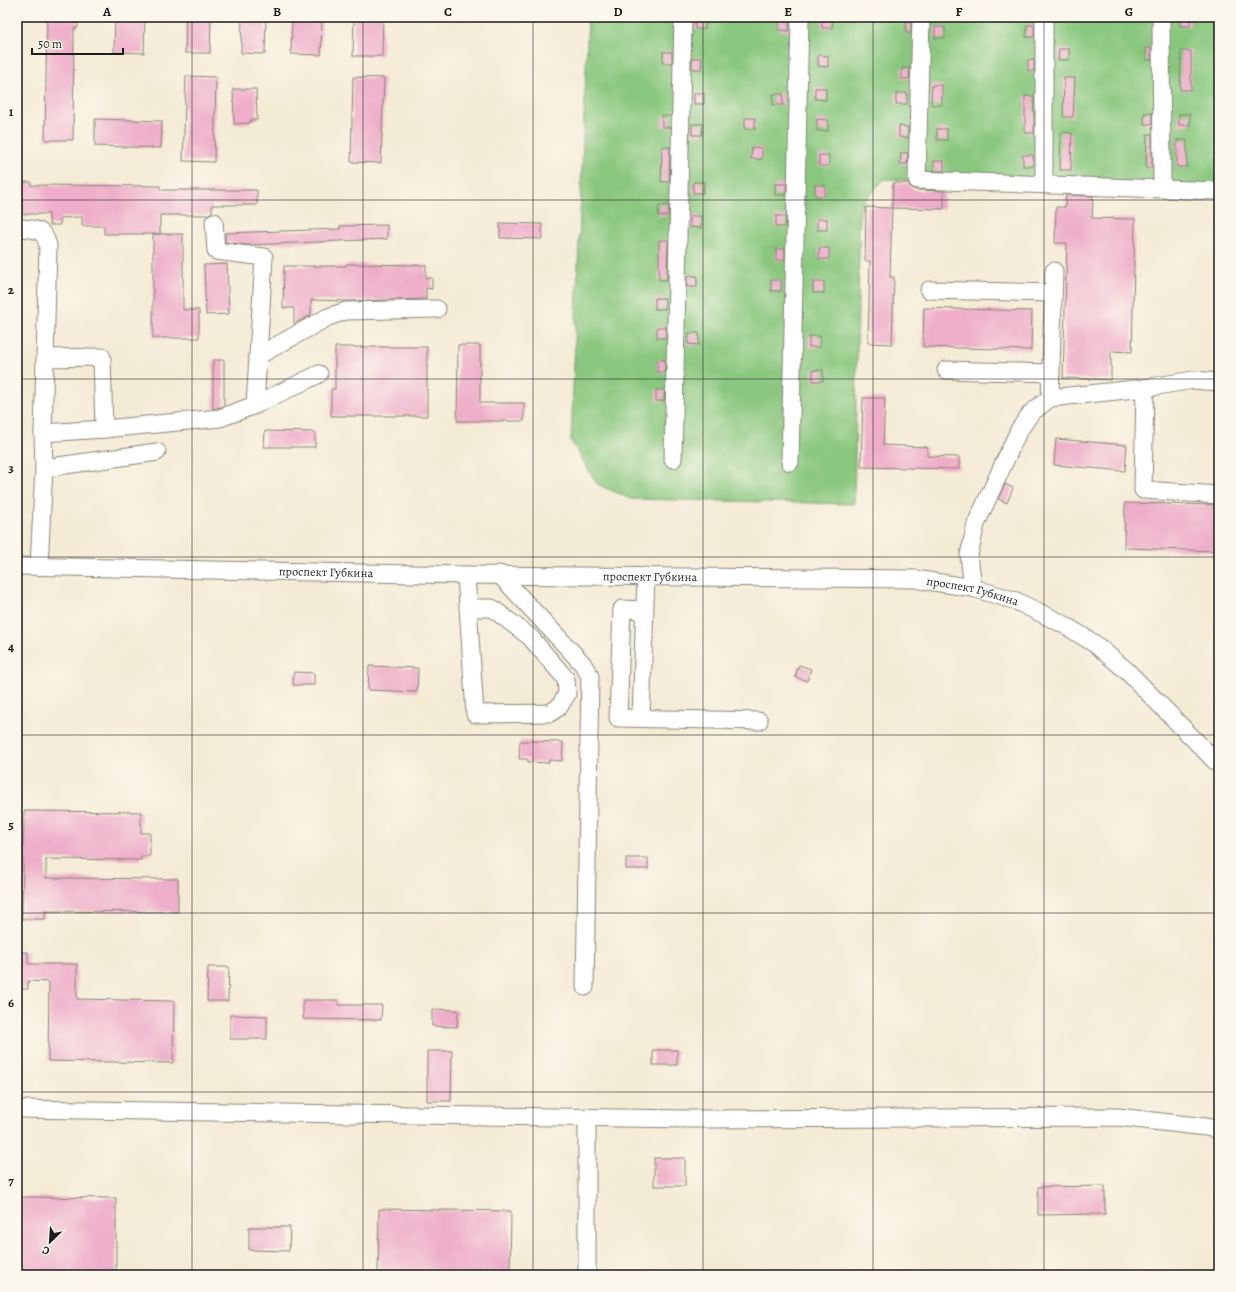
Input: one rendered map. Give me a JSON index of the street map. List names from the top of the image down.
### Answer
{
  "streets": {
    "street": ["проспект Губкина"]
  },
  "scale_bar": "50 m",
  "north": "bottom left",
  "grid": {
    "columns": [
      "A",
      "B",
      "C",
      "D",
      "E",
      "F",
      "G"
    ],
    "rows": [
      "1",
      "2",
      "3",
      "4",
      "5",
      "6",
      "7"
    ]
  }
}
